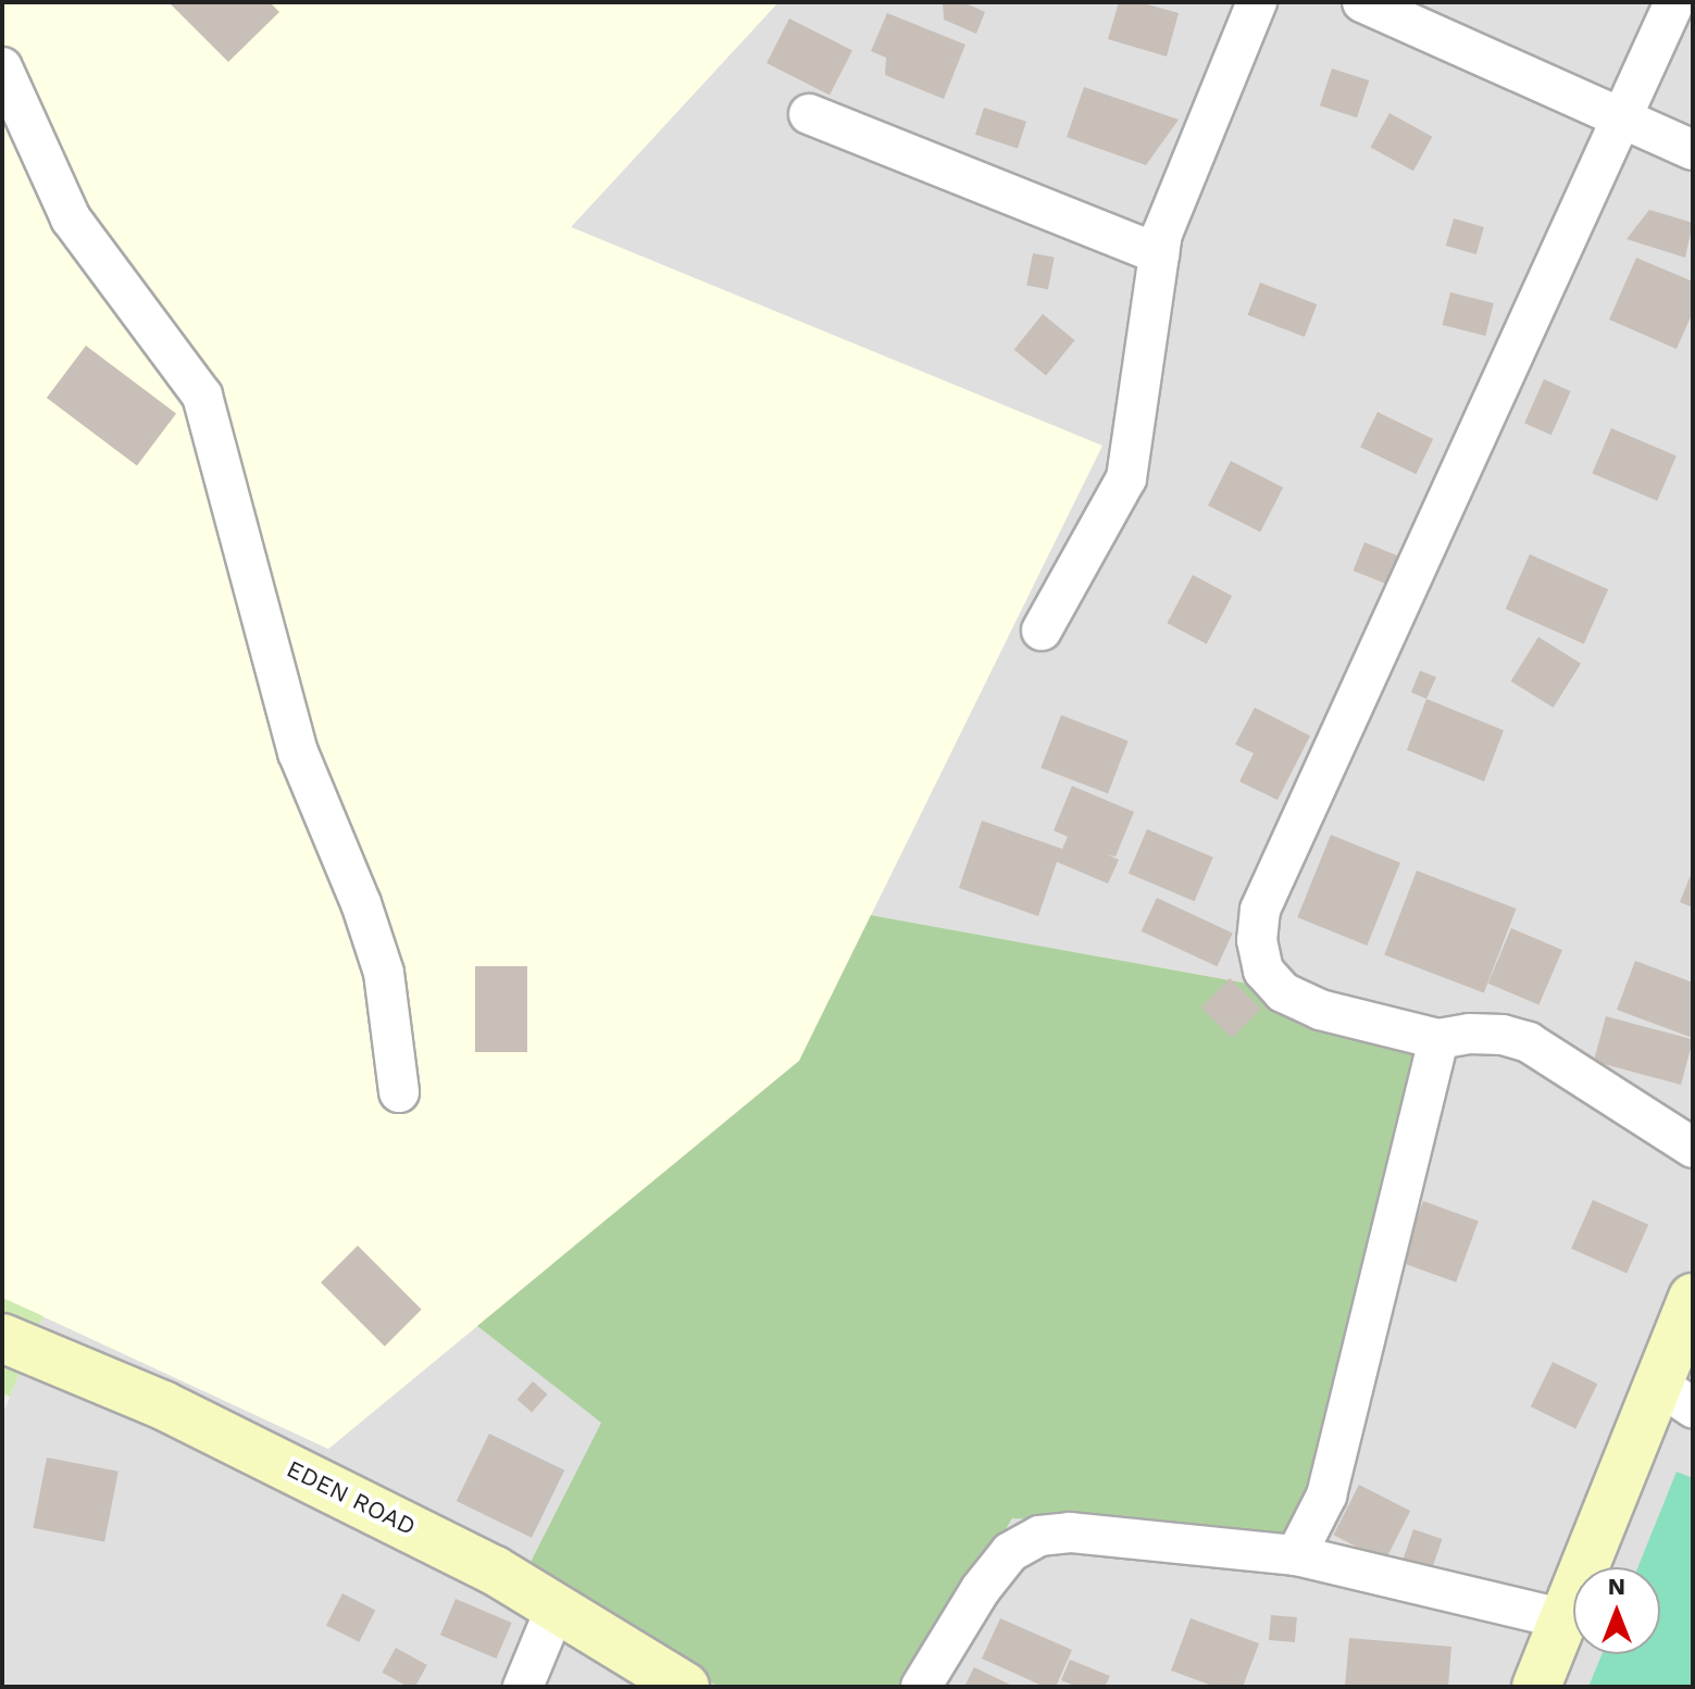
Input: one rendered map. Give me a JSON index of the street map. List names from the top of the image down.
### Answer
{
  "streets": {
    "street": ["EDEN ROAD"]
  },
  "north": "top"
}
